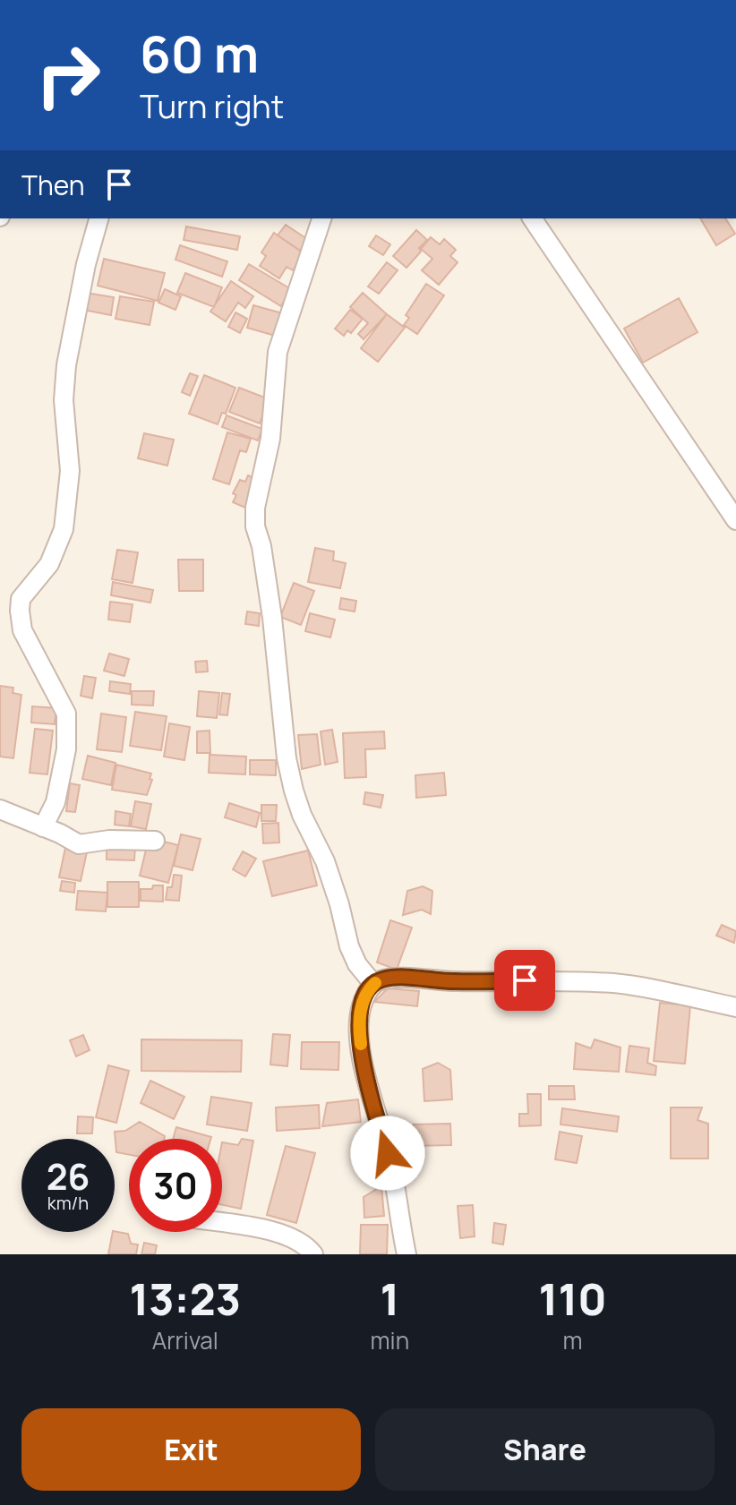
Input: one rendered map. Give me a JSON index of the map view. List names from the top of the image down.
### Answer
{
  "page": {
    "turn": ["60 m", "Turn right"],
    "then": "Then",
    "speed": "26 km/h",
    "limit": "30",
    "eta": [
      "13:23",
      "Arrival",
      "1",
      "min",
      "110",
      "m"
    ],
    "buttons": ["Exit", "Share"]
  }
}
